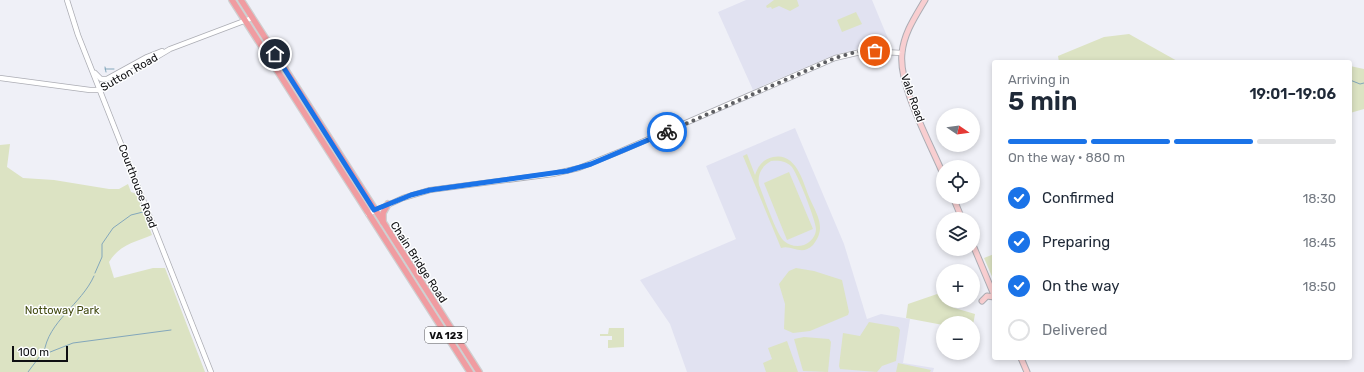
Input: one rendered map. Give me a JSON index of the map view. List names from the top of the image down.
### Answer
{
  "streets": {
    "main road": ["Vale Road", "Chain Bridge Road", "VA 123"],
    "street": ["Sutton Road", "Courthouse Road"]
  },
  "crossings": [
    ["Sutton Road", "Courthouse Road"],
    ["Sutton Road", "Chain Bridge Road"]
  ],
  "parks": ["Nottoway Park"],
  "scale_bar": "100 m",
  "north": "right",
  "page": {
    "heading": ["5 min", "Arriving in", "19:01–19:06"],
    "map_buttons": ["+", "−"],
    "bar": "On the way · 880 m",
    "list": [
      ["Confirmed", "18:30"],
      ["Preparing", "18:45"],
      ["On the way", "18:50"],
      "Delivered"
    ],
    "scale": "100 m"
  }
}
